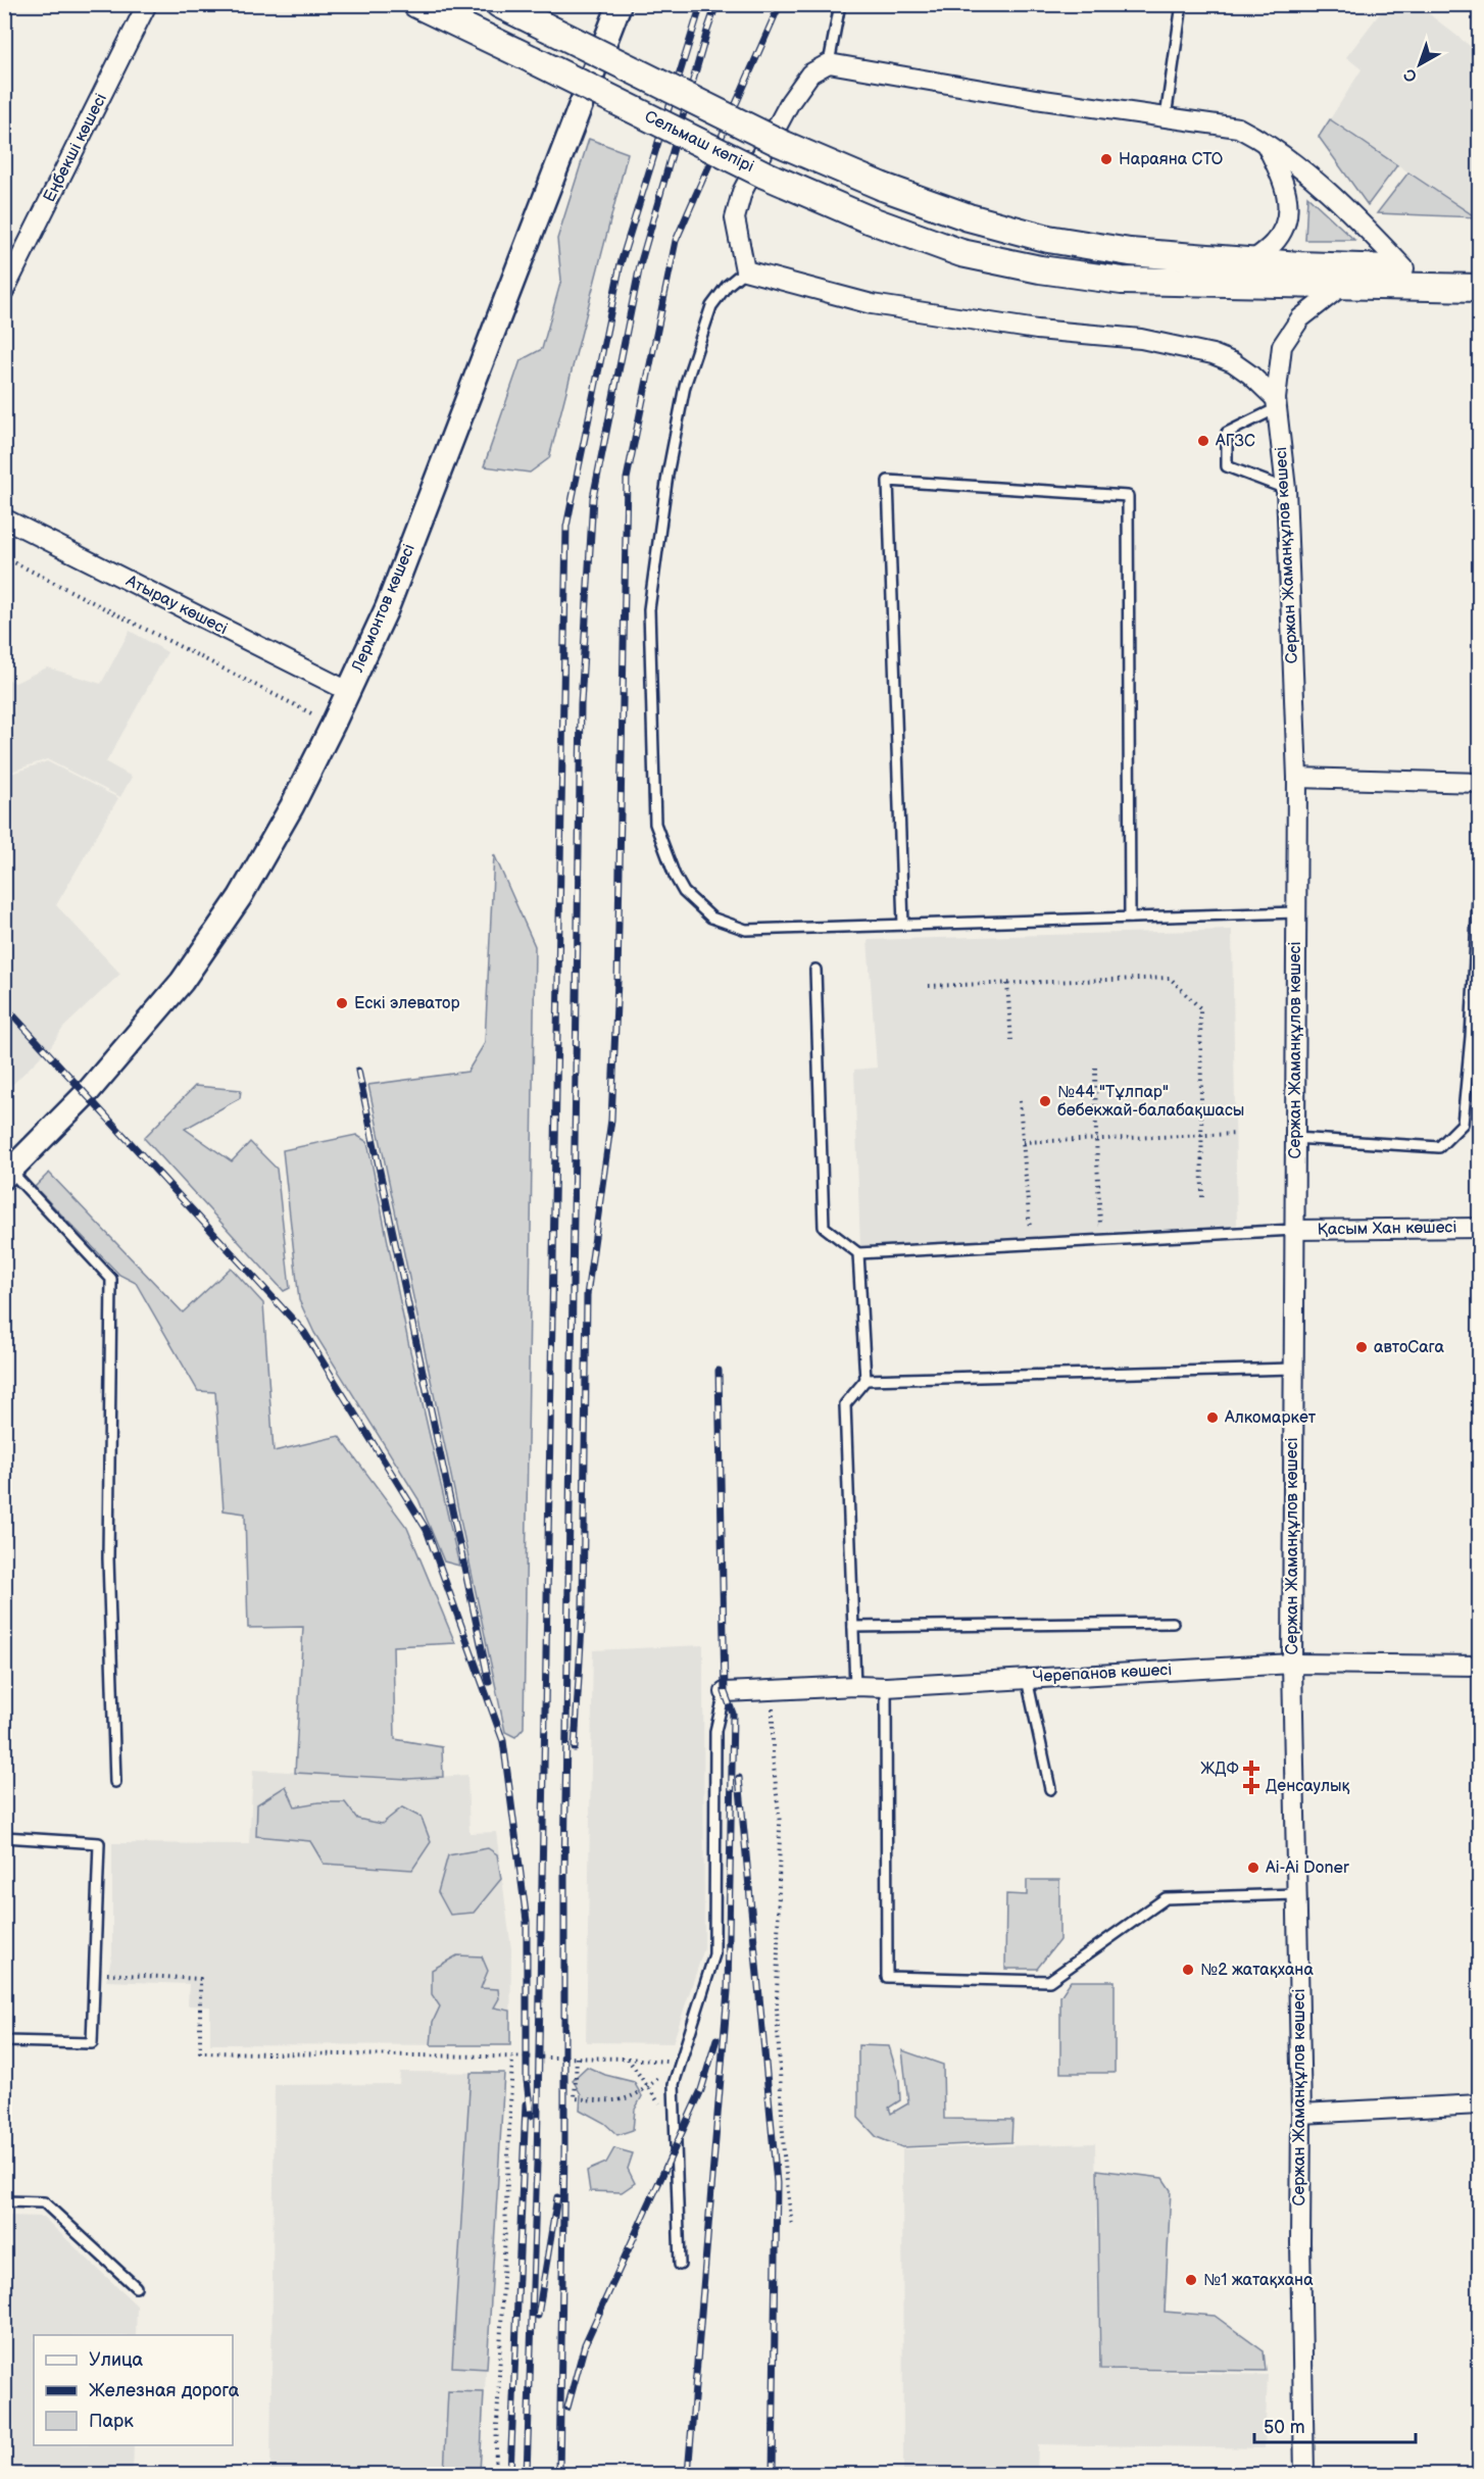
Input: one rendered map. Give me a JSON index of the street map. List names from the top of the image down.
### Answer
{
  "streets": {
    "main road": ["Сельмаш көпірі"],
    "street": [
      "Еңбекші көшесі",
      "Сержан Жаманқұлов көшесі",
      "Атырау көшесі",
      "Лермонтов көшесі",
      "Қасым Хан көшесі",
      "Черепанов көшесі"
    ]
  },
  "crossings": [
    ["Сельмаш көпірі", "Сержан Жаманқұлов көшесі"],
    ["Сержан Жаманқұлов көшесі", "Қасым Хан көшесі"],
    ["Сержан Жаманқұлов көшесі", "Черепанов көшесі"],
    ["Атырау көшесі", "Лермонтов көшесі"]
  ],
  "places": {
    "other": [
      "Нараяна СТО",
      "АГЗС",
      "Ескі элеватор",
      "№44 \"Тұлпар\" бөбекжай-балабақшасы",
      "автоСага",
      "Алкомаркет",
      "Ai-Ai Doner",
      "№2 жатақхана",
      "№1 жатақхана"
    ],
    "health": ["ЖДФ", "Денсаулық"]
  },
  "legend": ["Улица", "Железная дорога", "Парк"],
  "scale_bar": "50 m",
  "north": "bottom left"
}
